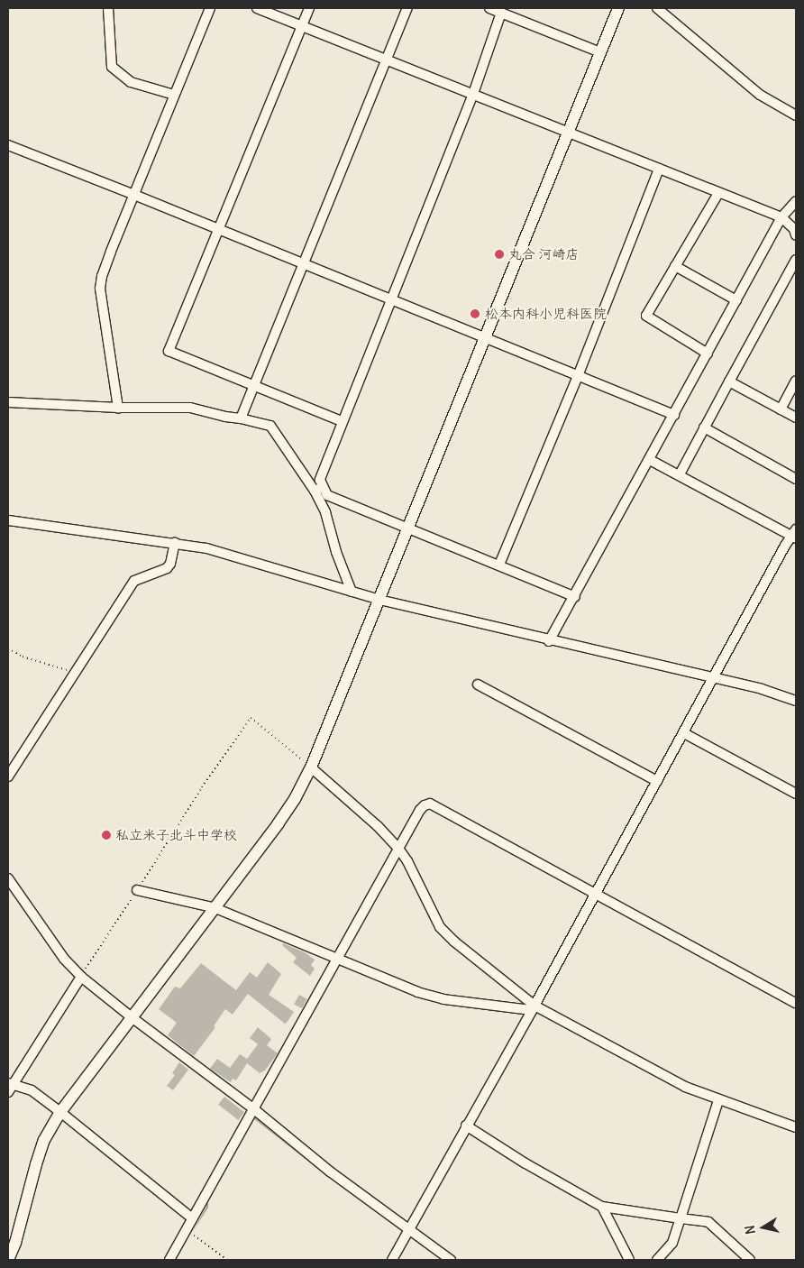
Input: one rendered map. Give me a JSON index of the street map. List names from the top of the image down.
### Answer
{
  "places": ["丸合 河崎店", "松本内科小児科医院", "私立米子北斗中学校"],
  "north": "left"
}
